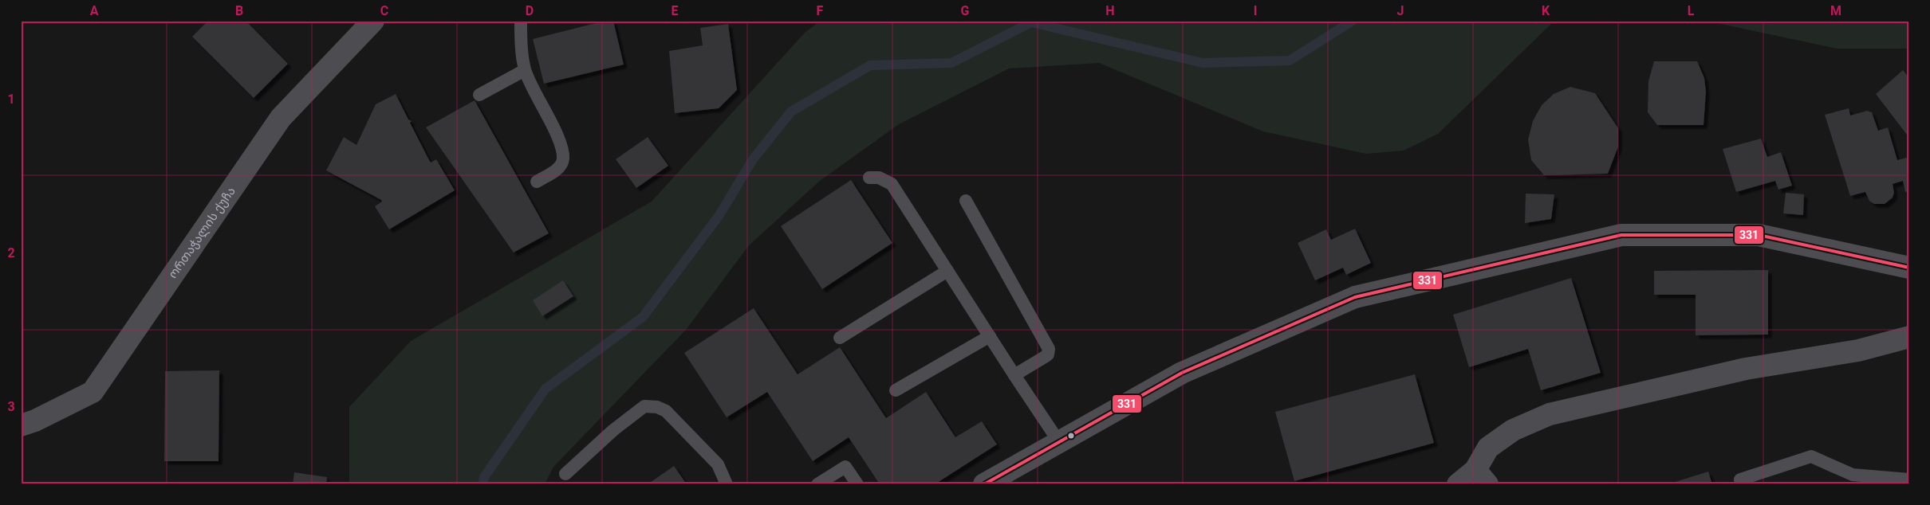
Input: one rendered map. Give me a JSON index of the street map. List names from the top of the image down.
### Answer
{
  "streets": {
    "street": ["ორთაჭალის ქუჩა"]
  },
  "lines": ["transit line 331"],
  "grid": {
    "columns": [
      "A",
      "B",
      "C",
      "D",
      "E",
      "F",
      "G",
      "H",
      "I",
      "J",
      "K",
      "L",
      "M"
    ],
    "rows": ["1", "2", "3"]
  }
}
